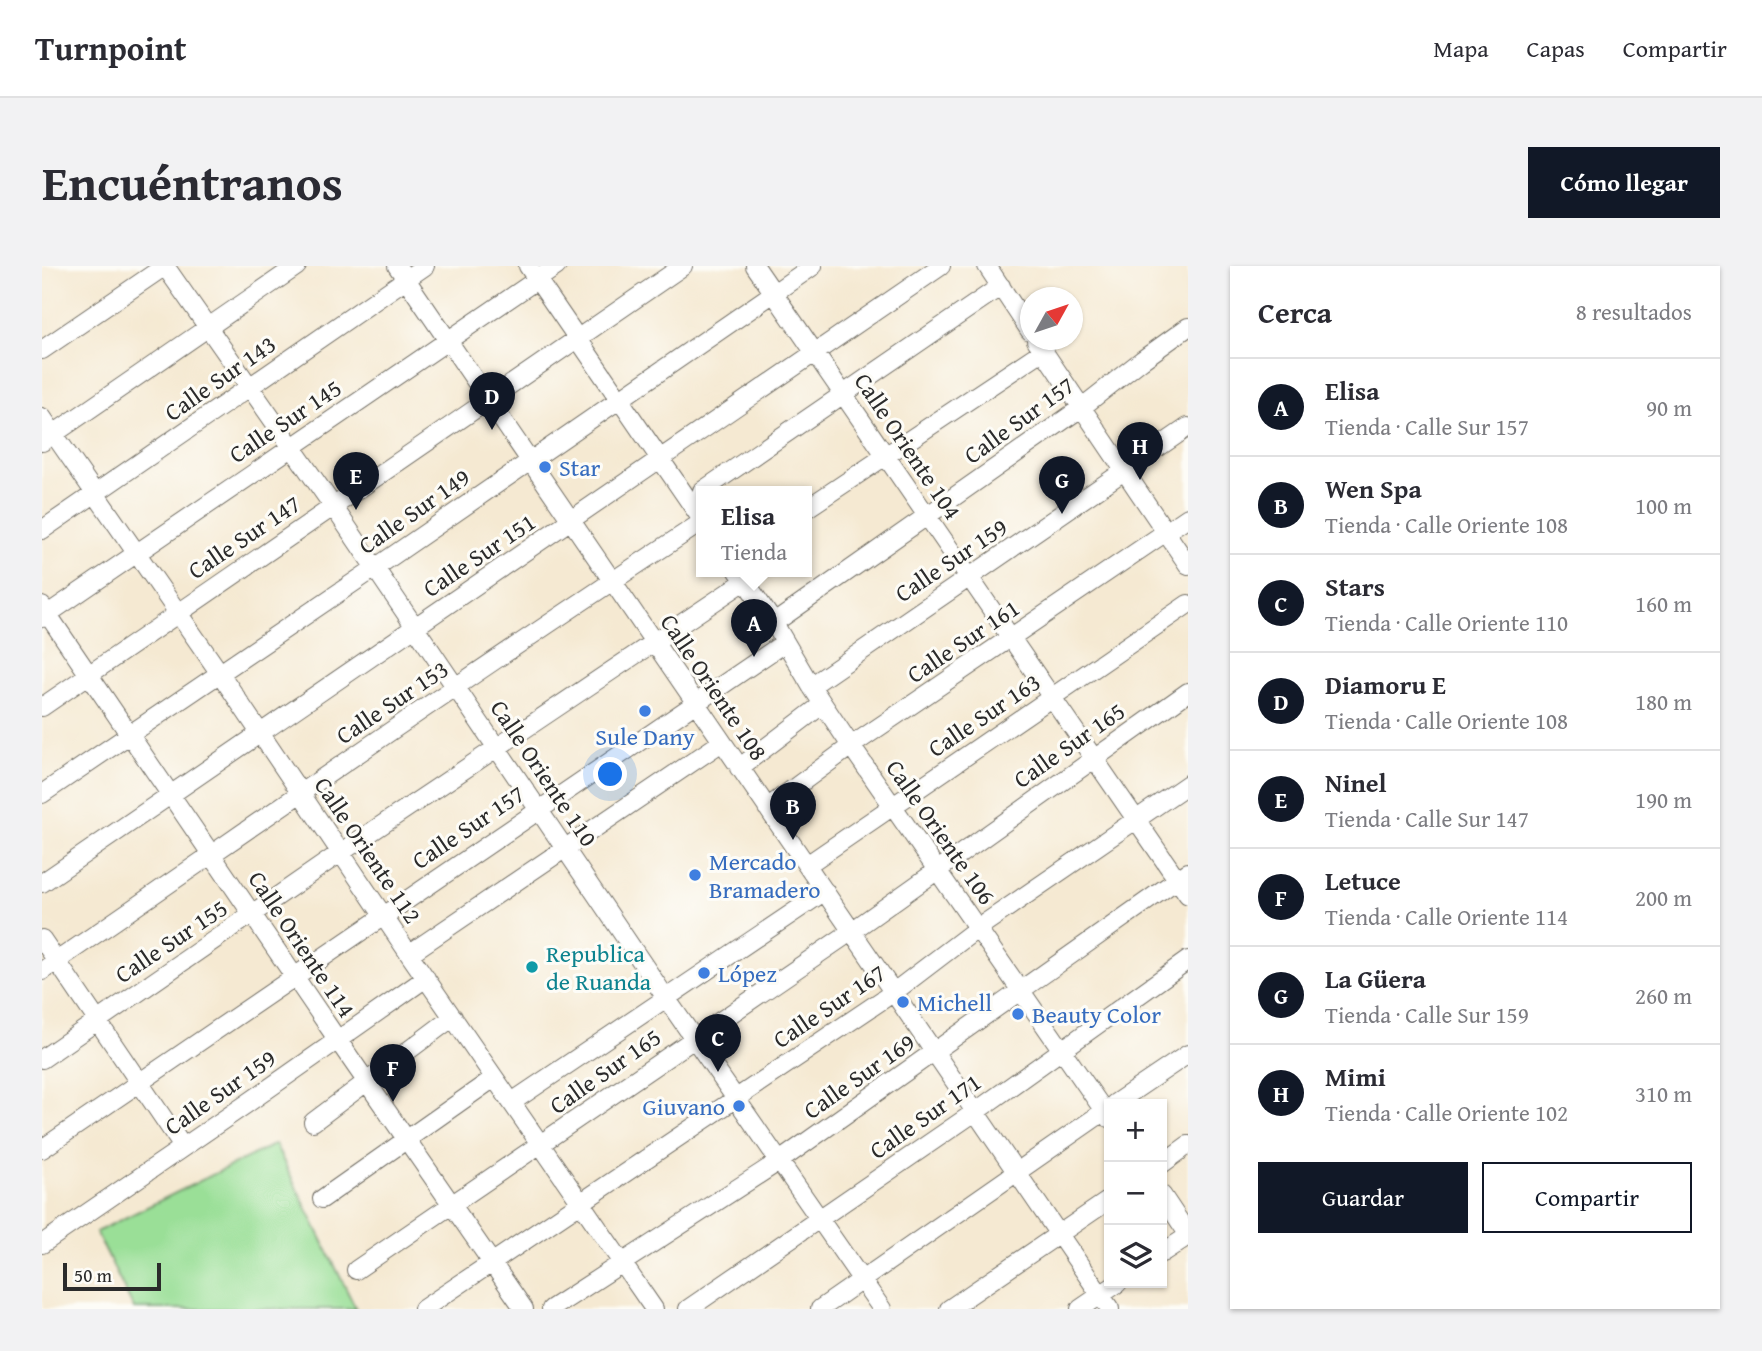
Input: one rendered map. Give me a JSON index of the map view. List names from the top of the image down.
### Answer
{
  "streets": {
    "street": [
      "Calle Sur 143",
      "Calle Sur 157",
      "Calle Sur 145",
      "Calle Oriente 104",
      "Calle Sur 149",
      "Calle Sur 147",
      "Calle Sur 151",
      "Calle Sur 159",
      "Calle Sur 161",
      "Calle Oriente 108",
      "Calle Sur 153",
      "Calle Sur 163",
      "Calle Sur 165",
      "Calle Oriente 110",
      "Calle Oriente 106",
      "Calle Oriente 112",
      "Calle Sur 155",
      "Calle Oriente 114",
      "Calle Sur 167",
      "Calle Sur 169",
      "Calle Sur 171"
    ]
  },
  "crossings": [
    ["Calle Sur 143", "Calle Oriente 108"],
    ["Calle Sur 143", "Calle Oriente 110"],
    ["Calle Sur 143", "Calle Oriente 112"],
    ["Calle Sur 157", "Calle Oriente 104"],
    ["Calle Sur 157", "Calle Oriente 108"],
    ["Calle Sur 157", "Calle Oriente 110"],
    ["Calle Sur 157", "Calle Oriente 106"],
    ["Calle Sur 157", "Calle Oriente 112"],
    ["Calle Sur 157", "Calle Oriente 114"],
    ["Calle Sur 145", "Calle Oriente 108"],
    ["Calle Sur 145", "Calle Oriente 110"],
    ["Calle Sur 145", "Calle Oriente 112"],
    ["Calle Sur 145", "Calle Oriente 114"],
    ["Calle Oriente 104", "Calle Sur 149"],
    ["Calle Oriente 104", "Calle Sur 151"],
    ["Calle Oriente 104", "Calle Sur 159"],
    ["Calle Oriente 104", "Calle Sur 161"],
    ["Calle Oriente 104", "Calle Sur 163"],
    ["Calle Oriente 104", "Calle Sur 165"],
    ["Calle Oriente 104", "Calle Sur 167"],
    ["Calle Oriente 104", "Calle Sur 169"],
    ["Calle Sur 149", "Calle Oriente 108"],
    ["Calle Sur 149", "Calle Oriente 110"],
    ["Calle Sur 149", "Calle Oriente 112"],
    ["Calle Sur 149", "Calle Oriente 114"],
    ["Calle Sur 147", "Calle Oriente 108"],
    ["Calle Sur 147", "Calle Oriente 110"],
    ["Calle Sur 147", "Calle Oriente 112"],
    ["Calle Sur 147", "Calle Oriente 114"],
    ["Calle Sur 151", "Calle Oriente 108"],
    ["Calle Sur 151", "Calle Oriente 110"],
    ["Calle Sur 151", "Calle Oriente 112"],
    ["Calle Sur 151", "Calle Oriente 114"],
    ["Calle Sur 159", "Calle Oriente 106"],
    ["Calle Sur 159", "Calle Oriente 112"],
    ["Calle Sur 159", "Calle Oriente 114"],
    ["Calle Sur 161", "Calle Oriente 108"],
    ["Calle Sur 161", "Calle Oriente 106"],
    ["Calle Oriente 108", "Calle Sur 153"],
    ["Calle Oriente 108", "Calle Sur 163"],
    ["Calle Oriente 108", "Calle Sur 165"],
    ["Calle Oriente 108", "Calle Sur 155"],
    ["Calle Oriente 108", "Calle Sur 167"],
    ["Calle Oriente 108", "Calle Sur 169"],
    ["Calle Oriente 108", "Calle Sur 171"],
    ["Calle Sur 153", "Calle Oriente 110"],
    ["Calle Sur 153", "Calle Oriente 112"],
    ["Calle Sur 153", "Calle Oriente 114"],
    ["Calle Sur 163", "Calle Oriente 106"],
    ["Calle Sur 165", "Calle Oriente 110"],
    ["Calle Sur 165", "Calle Oriente 106"],
    ["Calle Sur 165", "Calle Oriente 112"],
    ["Calle Sur 165", "Calle Oriente 114"],
    ["Calle Oriente 110", "Calle Sur 155"],
    ["Calle Oriente 110", "Calle Sur 167"],
    ["Calle Oriente 110", "Calle Sur 169"],
    ["Calle Oriente 110", "Calle Sur 171"],
    ["Calle Oriente 106", "Calle Sur 167"],
    ["Calle Oriente 106", "Calle Sur 169"],
    ["Calle Oriente 106", "Calle Sur 171"],
    ["Calle Oriente 112", "Calle Sur 155"],
    ["Calle Oriente 112", "Calle Sur 167"],
    ["Calle Oriente 112", "Calle Sur 169"],
    ["Calle Sur 155", "Calle Oriente 114"],
    ["Calle Oriente 114", "Calle Sur 167"]
  ],
  "places": [
    "Star",
    "Sule Dany",
    "Mercado Bramadero",
    "Republica de Ruanda",
    "López",
    "Michell",
    "Beauty Color",
    "Giuvano"
  ],
  "scale_bar": "50 m",
  "north": "top right",
  "page": {
    "header": "Turnpoint",
    "nav": ["Mapa", "Capas", "Compartir"],
    "title": "Encuéntranos",
    "buttons": [
      "Cómo llegar",
      ["Guardar", "Compartir"]
    ],
    "heading": ["Cerca", "8 resultados"],
    "list": [
      {
        "mark": "A",
        "name": "Elisa",
        "note": "Tienda · Calle Sur 157",
        "value": "90 m"
      },
      {
        "mark": "B",
        "name": "Wen Spa",
        "note": "Tienda · Calle Oriente 108",
        "value": "100 m"
      },
      {
        "mark": "C",
        "name": "Stars",
        "note": "Tienda · Calle Oriente 110",
        "value": "160 m"
      },
      {
        "mark": "D",
        "name": "Diamoru E",
        "note": "Tienda · Calle Oriente 108",
        "value": "180 m"
      },
      {
        "mark": "E",
        "name": "Ninel",
        "note": "Tienda · Calle Sur 147",
        "value": "190 m"
      },
      {
        "mark": "F",
        "name": "Letuce",
        "note": "Tienda · Calle Oriente 114",
        "value": "200 m"
      },
      {
        "mark": "G",
        "name": "La Güera",
        "note": "Tienda · Calle Sur 159",
        "value": "260 m"
      },
      {
        "mark": "H",
        "name": "Mimi",
        "note": "Tienda · Calle Oriente 102",
        "value": "310 m"
      }
    ],
    "pins": [
      "D",
      "H",
      "E",
      "G",
      "A",
      "B",
      "C",
      "F"
    ],
    "popup": ["Elisa", "Tienda"],
    "map_buttons": ["+", "−"],
    "scale": "50 m"
  }
}
